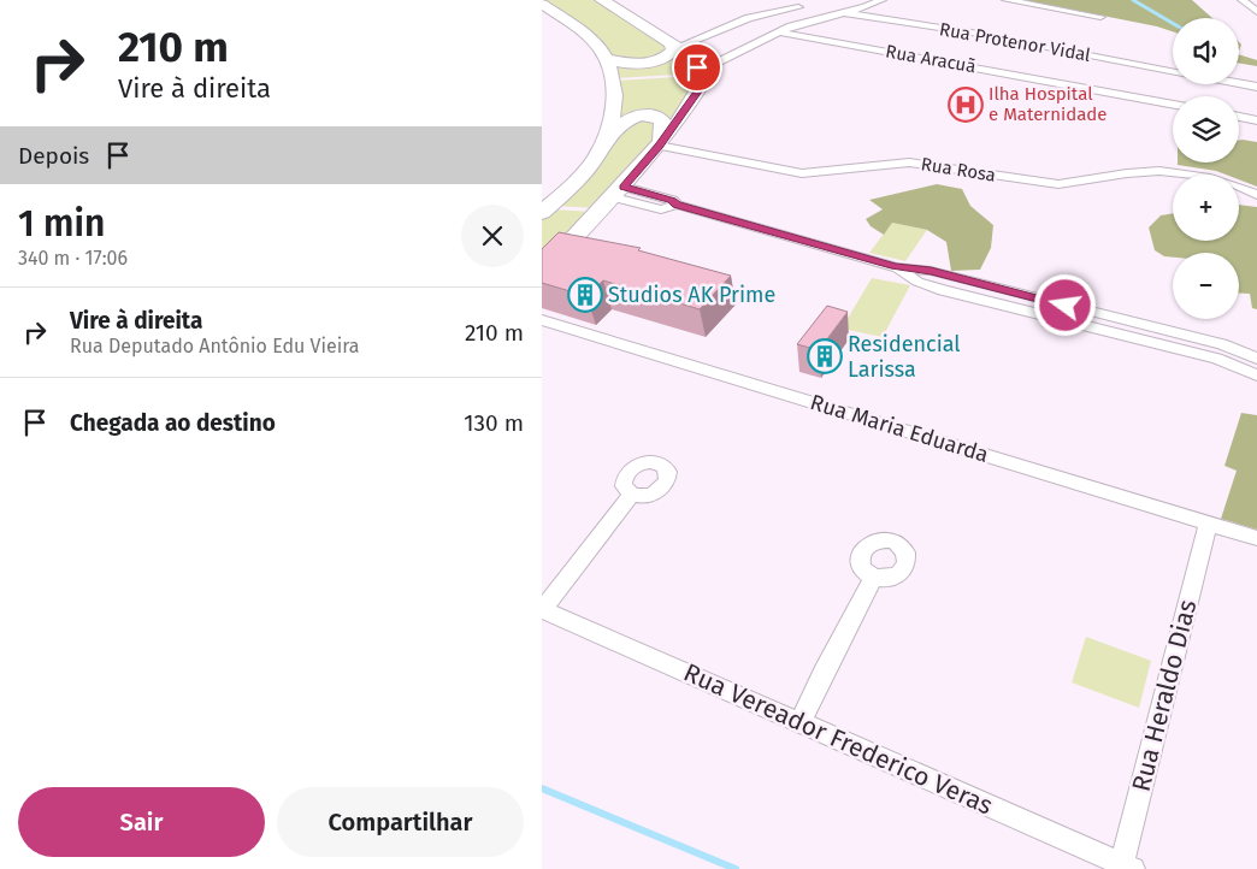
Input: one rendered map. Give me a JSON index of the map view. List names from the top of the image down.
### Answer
{
  "streets": {
    "street": [
      "Rua Protenor Vidal",
      "Rua Aracuã",
      "Rua Rosa",
      "Rua Maria Eduarda",
      "Rua Heraldo Dias",
      "Rua Vereador Frederico Veras"
    ]
  },
  "crossings": [
    ["Rua Maria Eduarda", "Rua Heraldo Dias"],
    ["Rua Heraldo Dias", "Rua Vereador Frederico Veras"]
  ],
  "places": {
    "hospital": ["Ilha Hospital e Maternidade"],
    "building": ["Studios AK Prime", "Residencial Larissa"]
  },
  "page": {
    "turn": ["210 m", "Vire à direita"],
    "map_buttons": ["+", "−"],
    "then": "Depois",
    "heading": ["1 min", "340 m · 17:06"],
    "list": [
      {
        "name": "Vire à direita",
        "note": "Rua Deputado Antônio Edu Vieira",
        "value": "210 m"
      },
      {
        "name": "Chegada ao destino",
        "value": "130 m"
      }
    ],
    "buttons": ["Sair", "Compartilhar"]
  }
}
